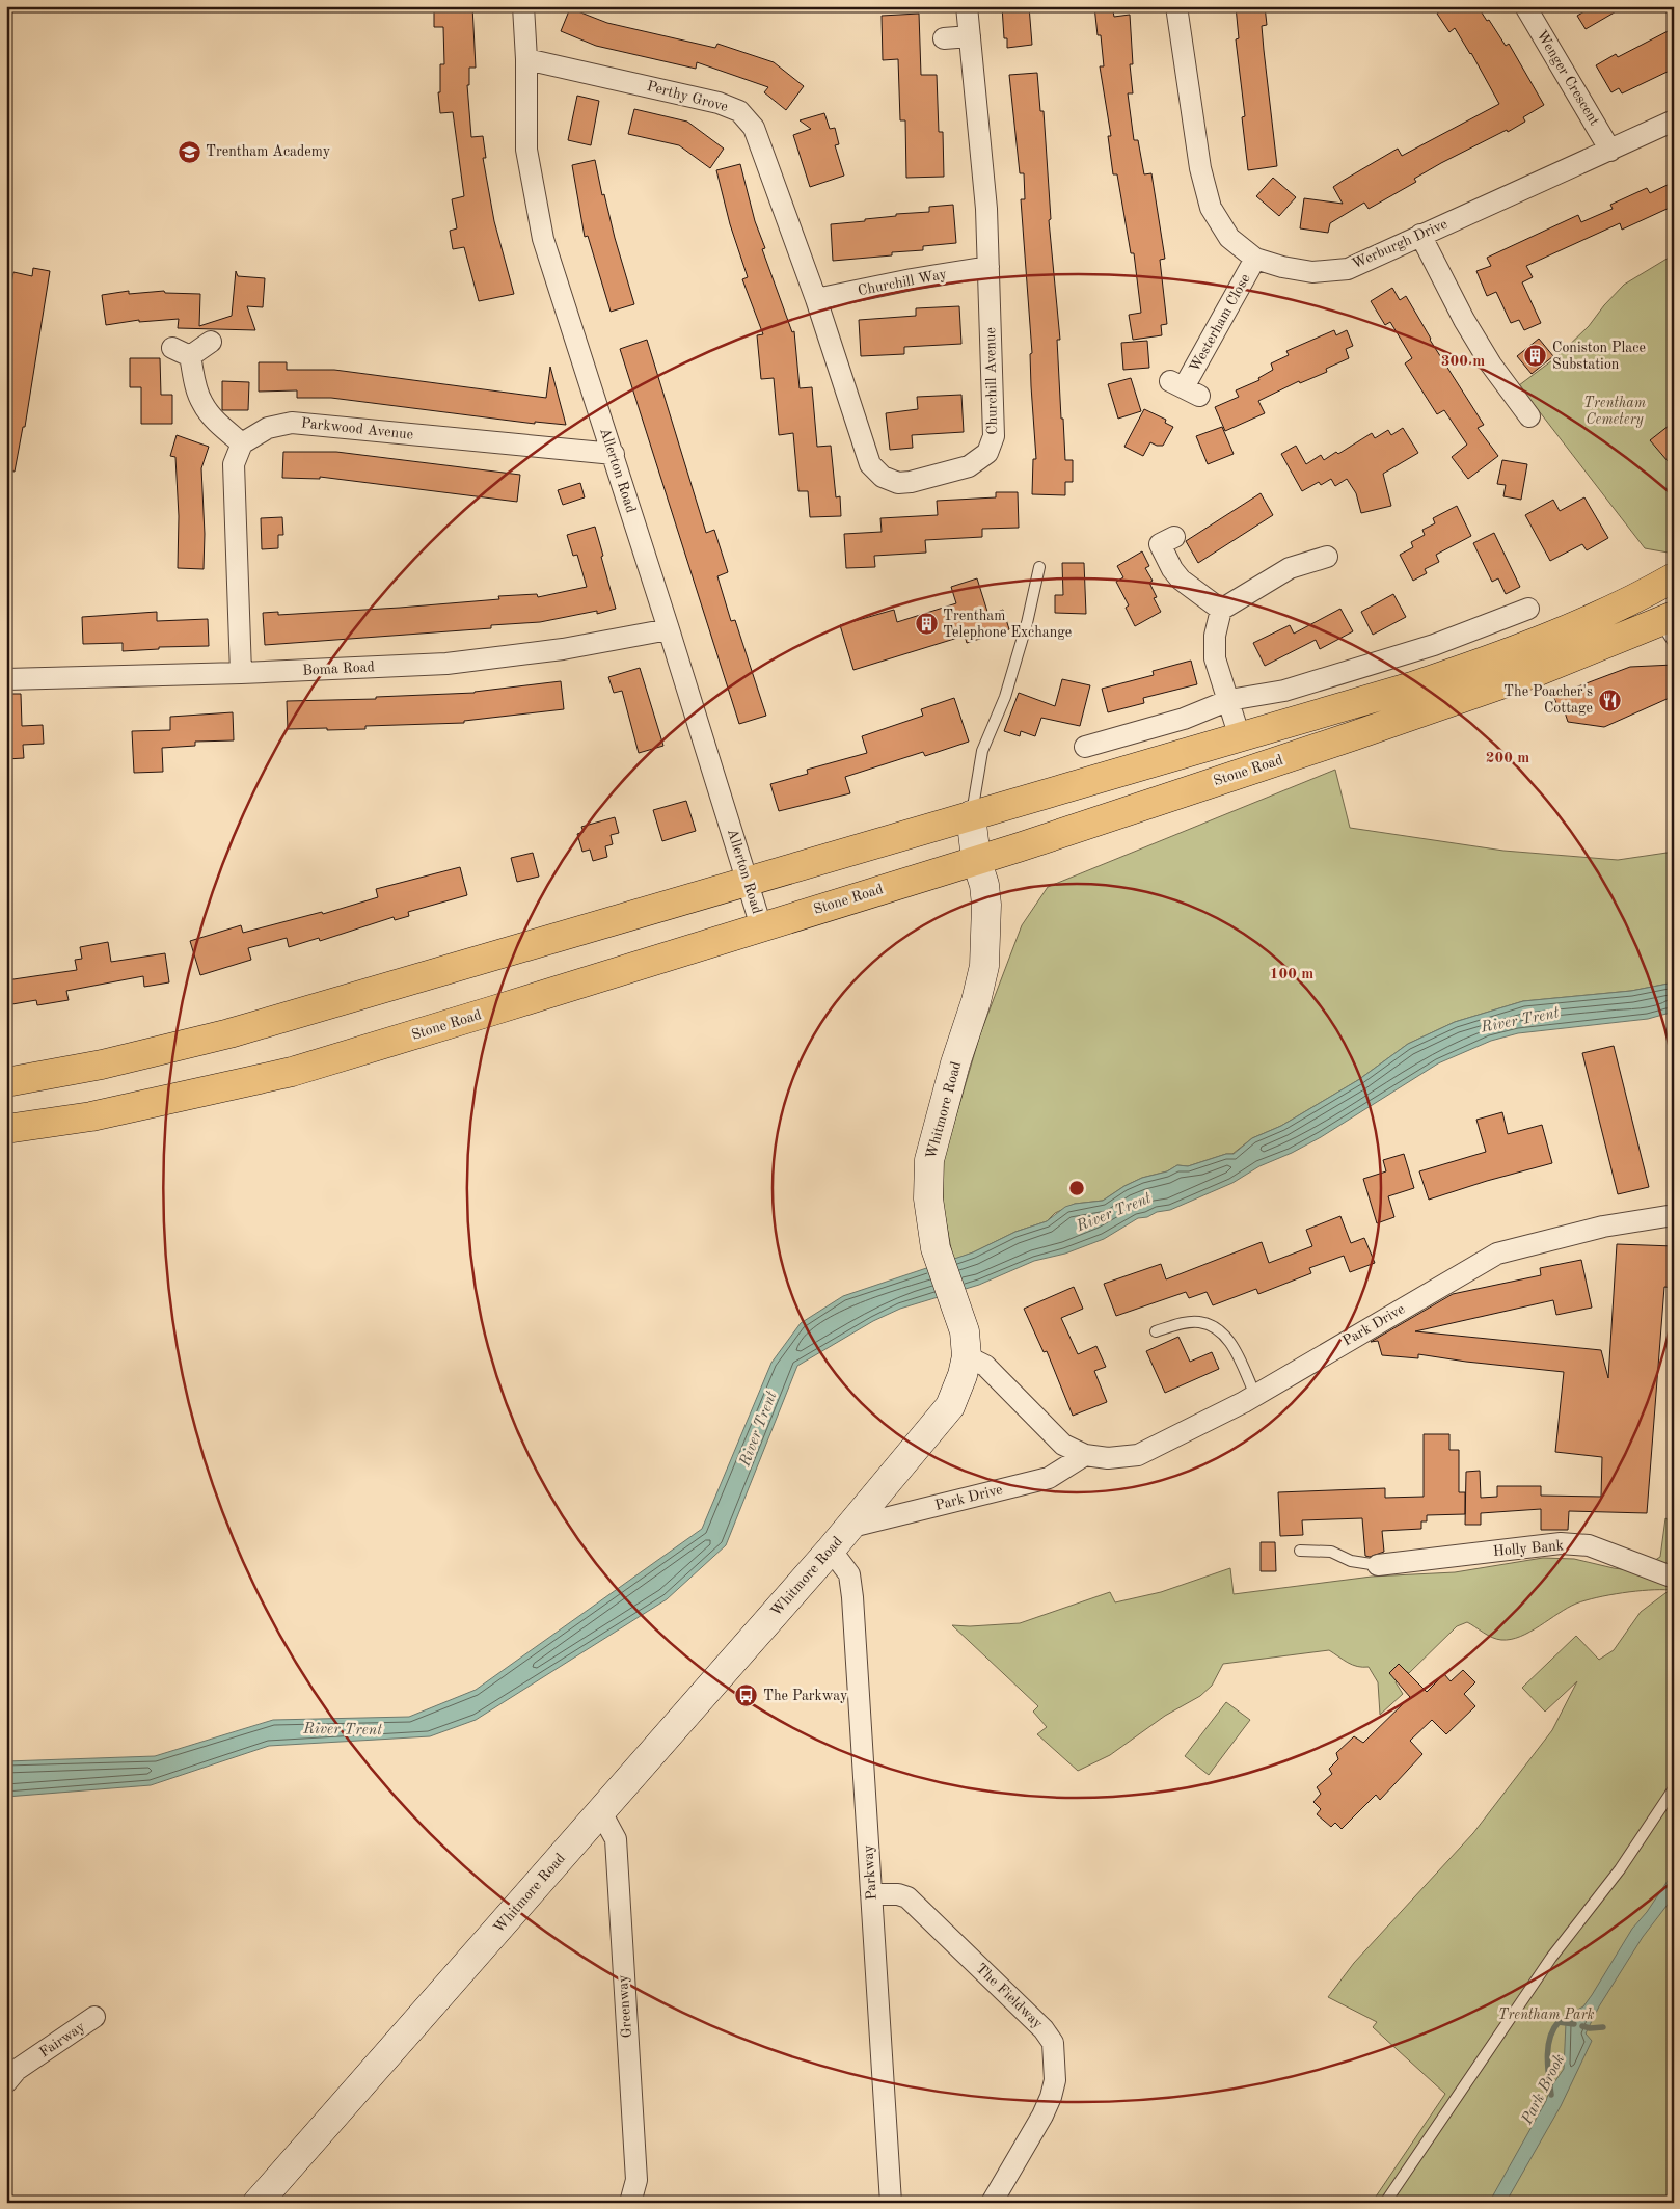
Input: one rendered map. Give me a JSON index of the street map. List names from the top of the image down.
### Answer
{
  "streets": {
    "highway": ["Stone Road"],
    "main road": ["Whitmore Road"],
    "street": [
      "Wenger Crescent",
      "Perthy Grove",
      "Werburgh Drive",
      "Churchill Way",
      "Westerham Close",
      "Churchill Avenue",
      "Parkwood Avenue",
      "Allerton Road",
      "Boma Road",
      "Park Drive",
      "Holly Bank",
      "Parkway",
      "The Fieldway",
      "Greenway",
      "Fairway"
    ]
  },
  "crossings": [
    ["Wenger Crescent", "Werburgh Drive"],
    ["Perthy Grove", "Churchill Way"],
    ["Perthy Grove", "Churchill Avenue"],
    ["Perthy Grove", "Allerton Road"],
    ["Werburgh Drive", "Westerham Close"],
    ["Churchill Way", "Churchill Avenue"],
    ["Parkwood Avenue", "Allerton Road"],
    ["Allerton Road", "Boma Road"],
    ["Allerton Road", "Stone Road"],
    ["Stone Road", "Whitmore Road"],
    ["Whitmore Road", "Park Drive"],
    ["Whitmore Road", "Parkway"],
    ["Whitmore Road", "Greenway"],
    ["Park Drive", "Parkway"],
    ["Parkway", "The Fieldway"]
  ],
  "water": ["River Trent", "Park Brook"],
  "parks": ["Trentham Cemetery", "Trentham Park"],
  "places": {
    "school or university": ["Trentham Academy"],
    "building": ["Coniston Place Substation", "Trentham Telephone Exchange"],
    "restaurant": ["The Poacher's Cottage"],
    "bus stop": ["The Parkway"]
  },
  "rings": ["300 m", "200 m", "100 m"]
}
